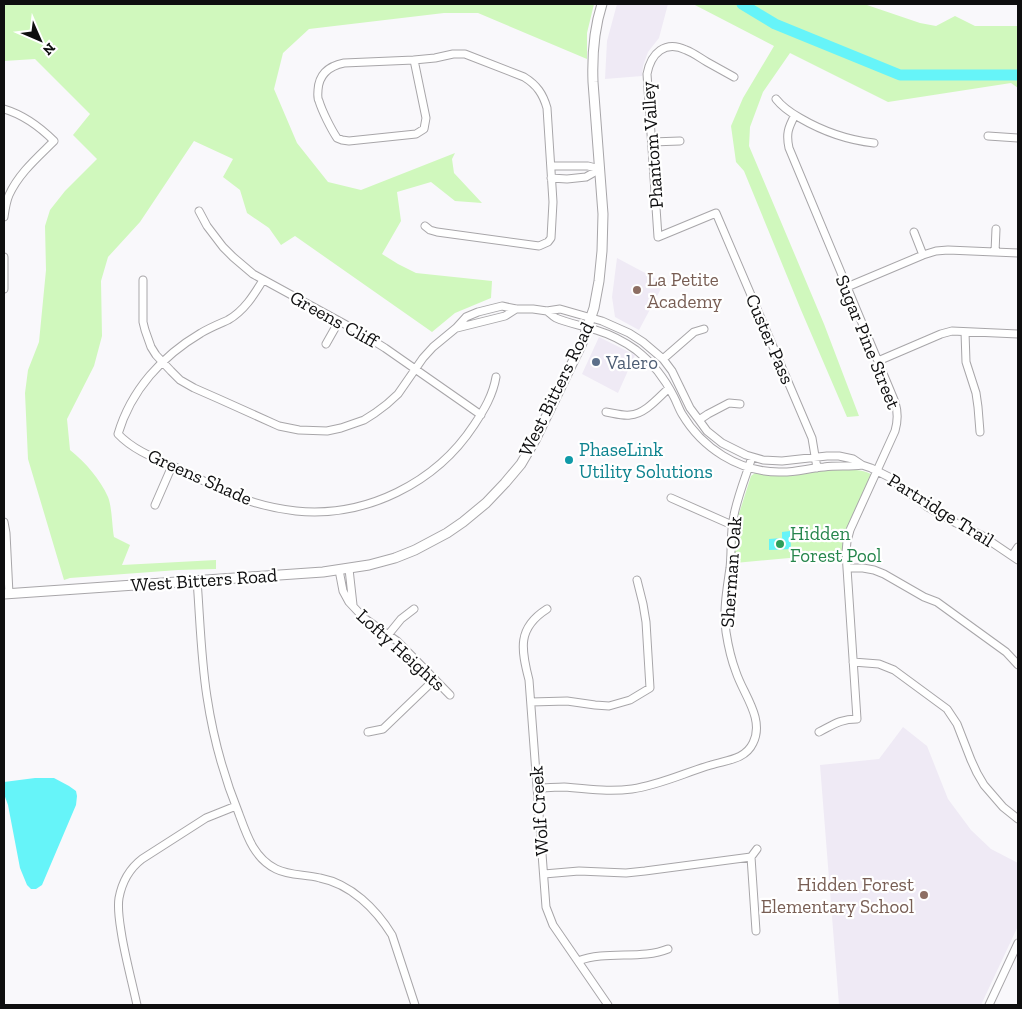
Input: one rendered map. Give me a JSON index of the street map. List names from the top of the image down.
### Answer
{
  "streets": {
    "main road": ["West Bitters Road"],
    "street": [
      "Phantom Valley",
      "Greens Cliff",
      "Custer Pass",
      "Sugar Pine Street",
      "Greens Shade",
      "Partridge Trail",
      "Sherman Oak",
      "Lofty Heights",
      "Wolf Creek"
    ]
  },
  "crossings": [
    ["Phantom Valley", "Custer Pass"],
    ["Greens Cliff", "Greens Shade"],
    ["Greens Cliff", "Partridge Trail"],
    ["Custer Pass", "Partridge Trail"],
    ["Sugar Pine Street", "Partridge Trail"],
    ["West Bitters Road", "Partridge Trail"],
    ["West Bitters Road", "Lofty Heights"],
    ["Greens Shade", "Partridge Trail"],
    ["Partridge Trail", "Sherman Oak"],
    ["Sherman Oak", "Wolf Creek"]
  ],
  "places": [
    "La Petite Academy",
    "Valero",
    "PhaseLink Utility Solutions",
    "Hidden Forest Pool",
    "Hidden Forest Elementary School"
  ],
  "north": "bottom right"
}
